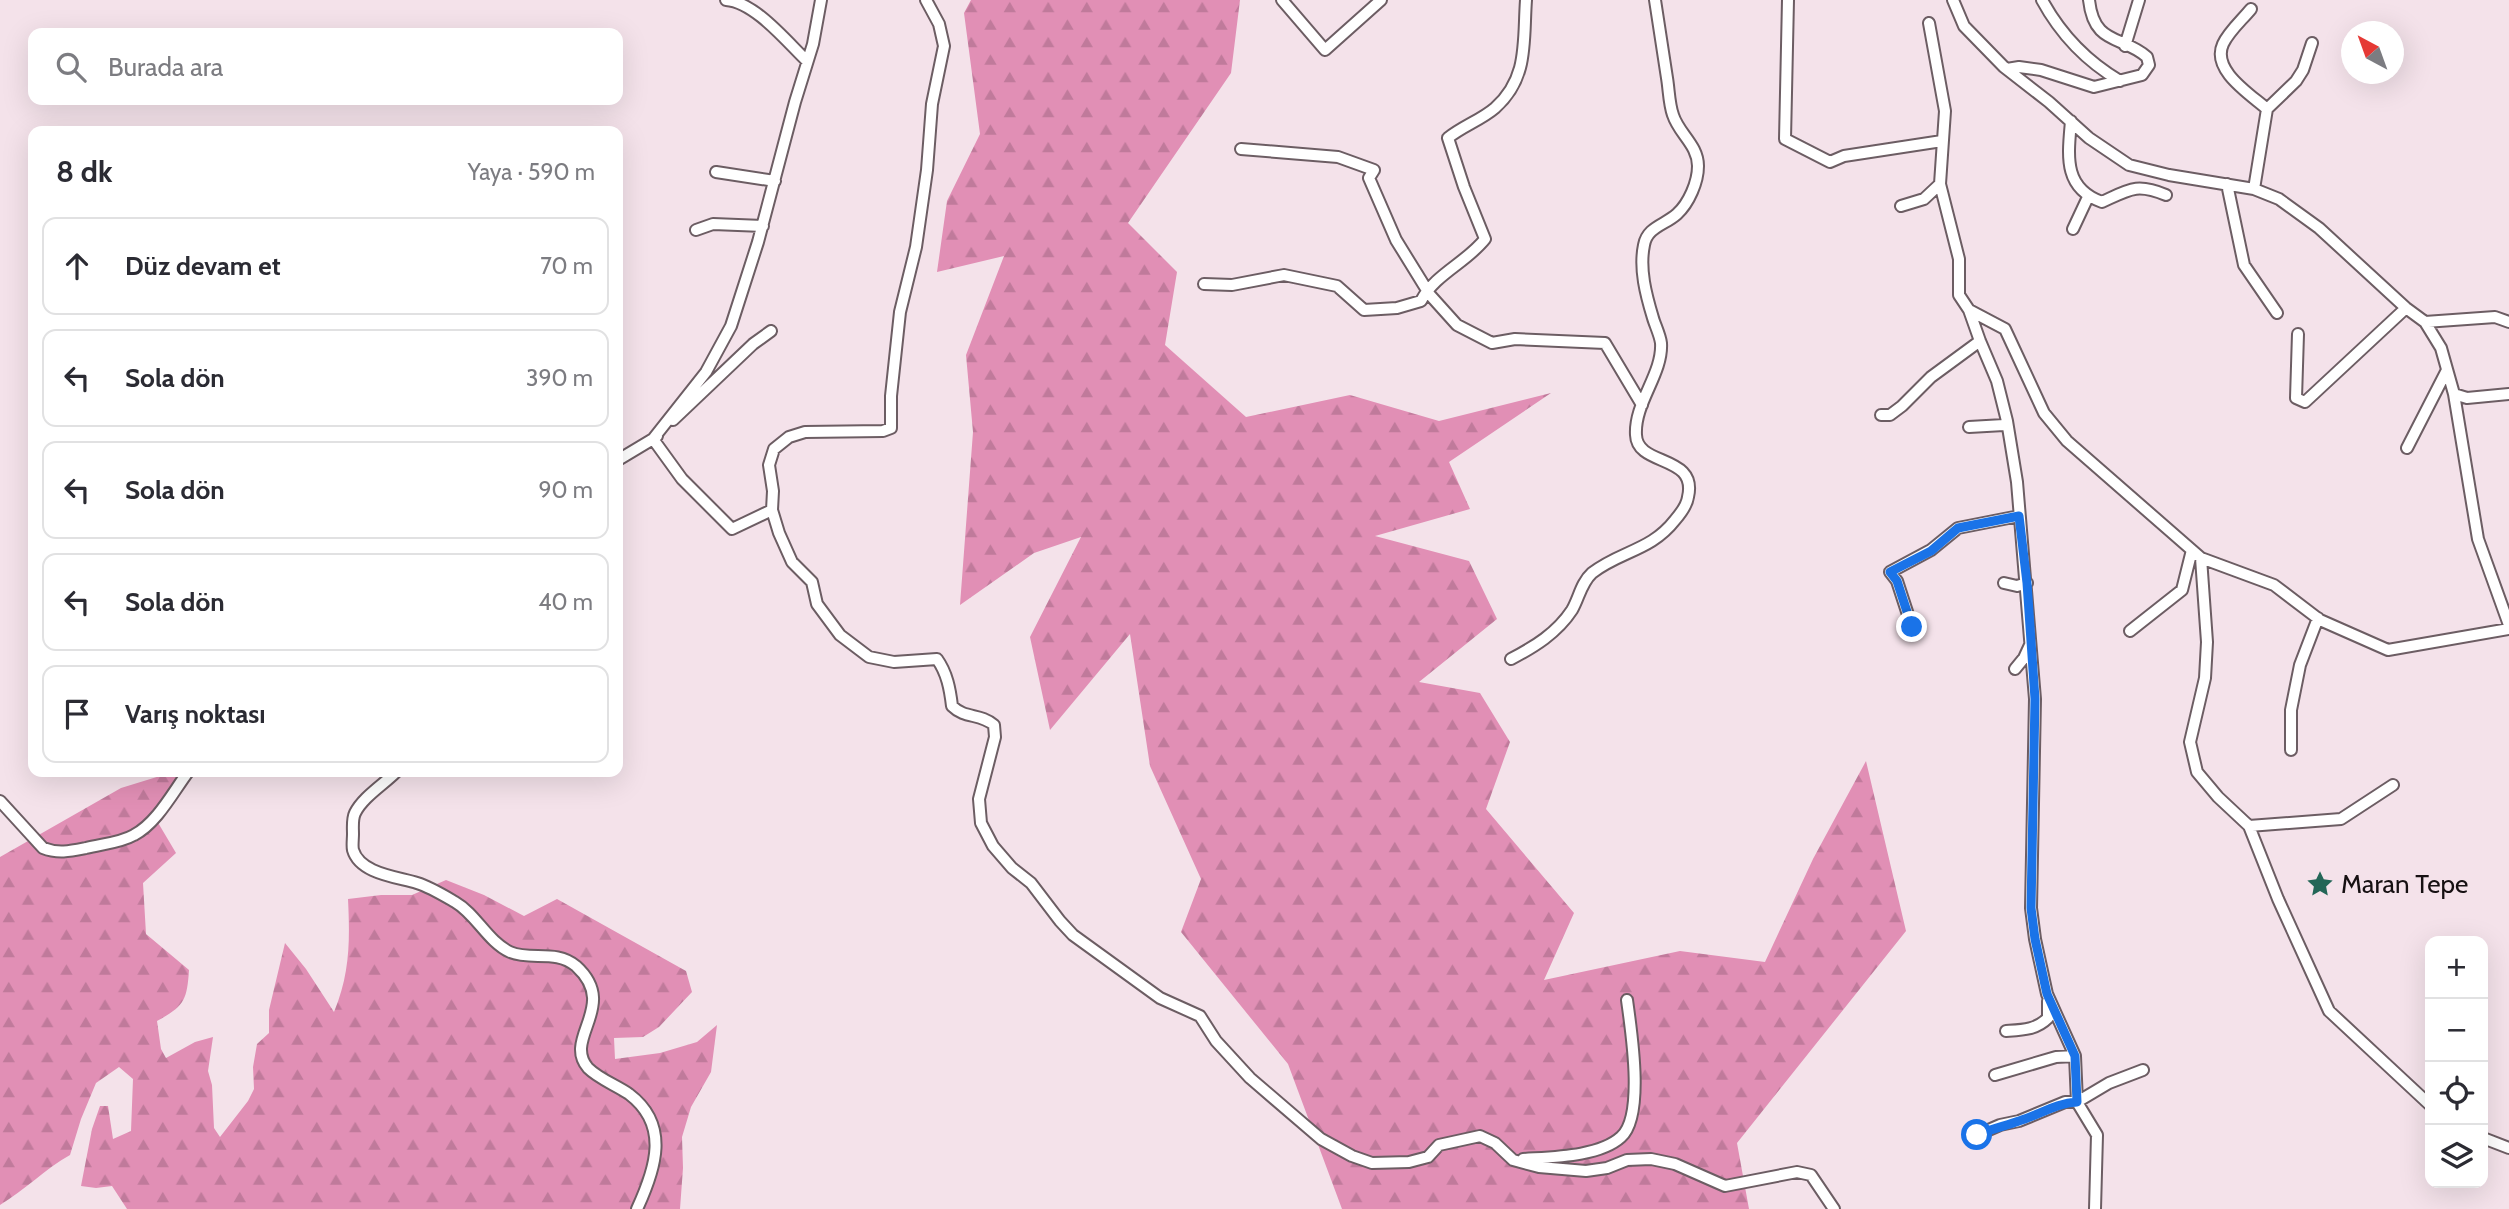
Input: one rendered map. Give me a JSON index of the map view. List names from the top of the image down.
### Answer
{
  "places": {
    "place": ["Maran Tepe"]
  },
  "north": "top left",
  "page": {
    "search": "Burada ara",
    "heading": ["8 dk", "Yaya · 590 m"],
    "list": [
      ["Düz devam et", "70 m"],
      ["Sola dön", "390 m"],
      ["Sola dön", "90 m"],
      ["Sola dön", "40 m"],
      "Varış noktası"
    ],
    "map_buttons": ["+", "−"]
  }
}
